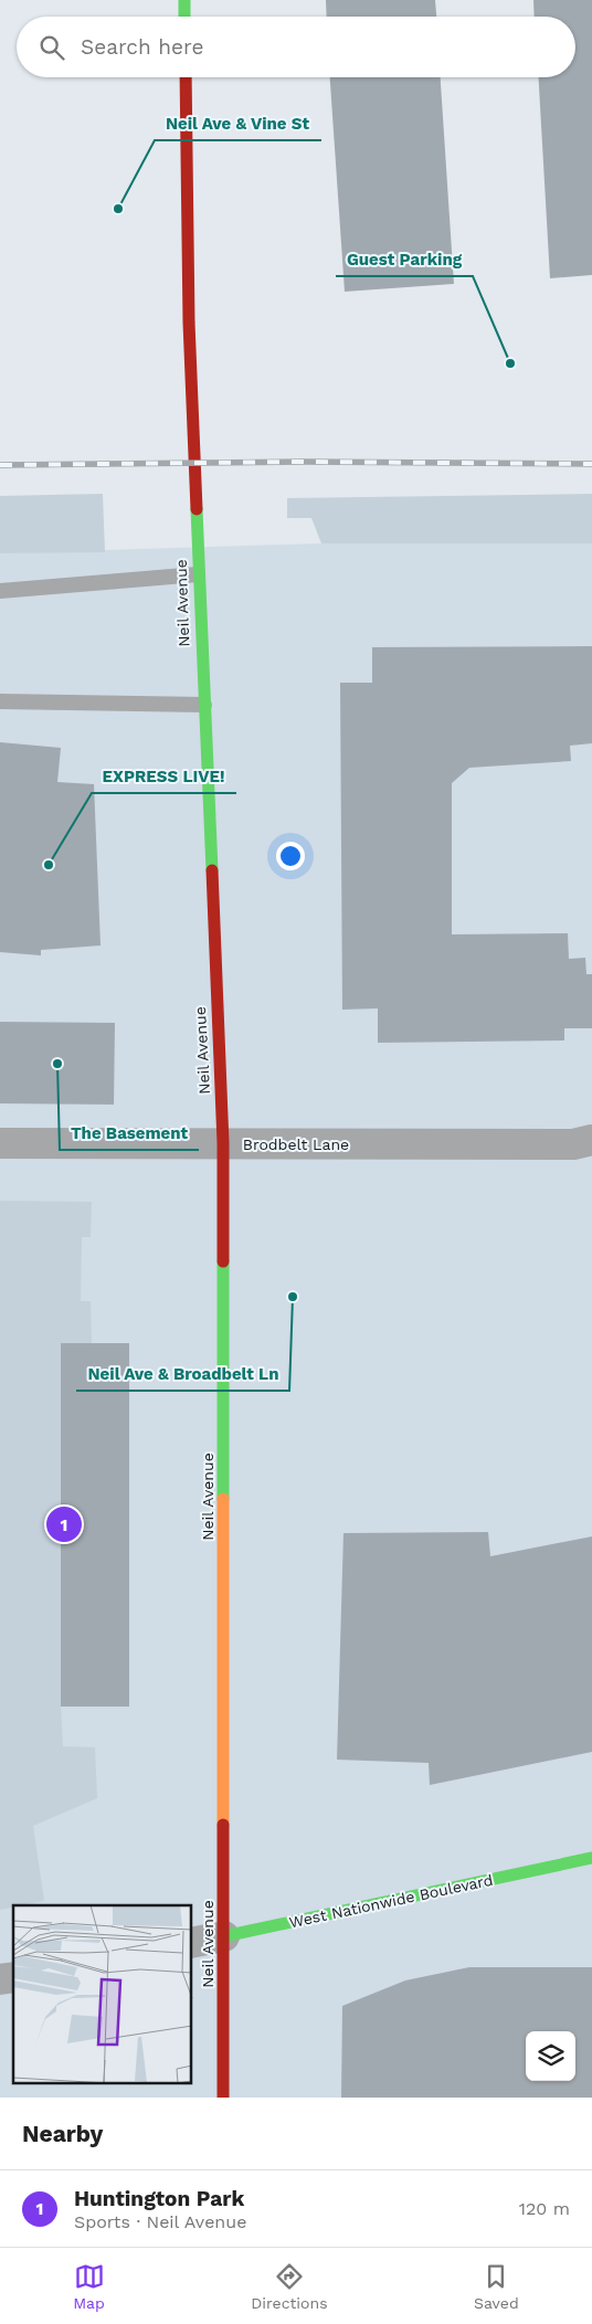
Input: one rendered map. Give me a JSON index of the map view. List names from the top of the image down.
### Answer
{
  "streets": {
    "street": ["Neil Avenue", "Brodbelt Lane", "West Nationwide Boulevard"]
  },
  "crossings": [
    ["Neil Avenue", "Brodbelt Lane"],
    ["Neil Avenue", "West Nationwide Boulevard"]
  ],
  "places": [
    "Neil Ave & Vine St",
    "Guest Parking",
    "EXPRESS LIVE!",
    "The Basement",
    "Neil Ave & Broadbelt Ln"
  ],
  "page": {
    "search": "Search here",
    "pins": "1",
    "heading": "Nearby",
    "list": [
      {
        "mark": "1",
        "name": "Huntington Park",
        "note": "Sports · Neil Avenue",
        "value": "120 m"
      }
    ],
    "nav": ["Map", "Directions", "Saved"]
  }
}
